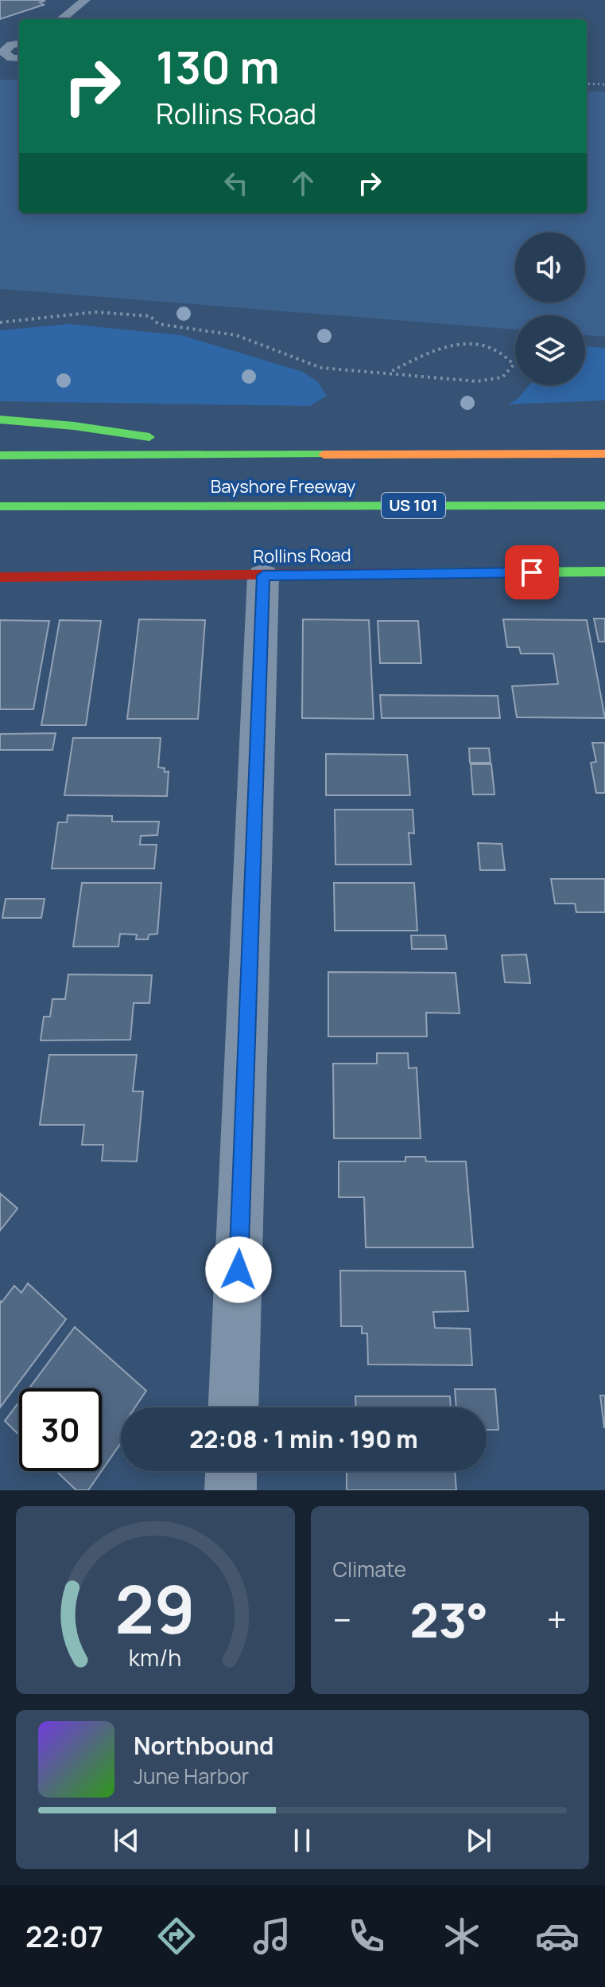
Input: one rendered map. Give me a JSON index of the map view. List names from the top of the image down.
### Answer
{
  "streets": {
    "main road": ["Bayshore Freeway", "US 101", "Rollins Road"]
  },
  "page": {
    "turn": ["130 m", "Rollins Road"],
    "limit": "30",
    "trip": "22:08 · 1 min · 190 m",
    "tile": "Climate",
    "heat": ["−", "23°", "+"],
    "song": ["Northbound", "June Harbor"],
    "tabs": "22:07",
    "gauge": ["29", "km/h"]
  }
}
